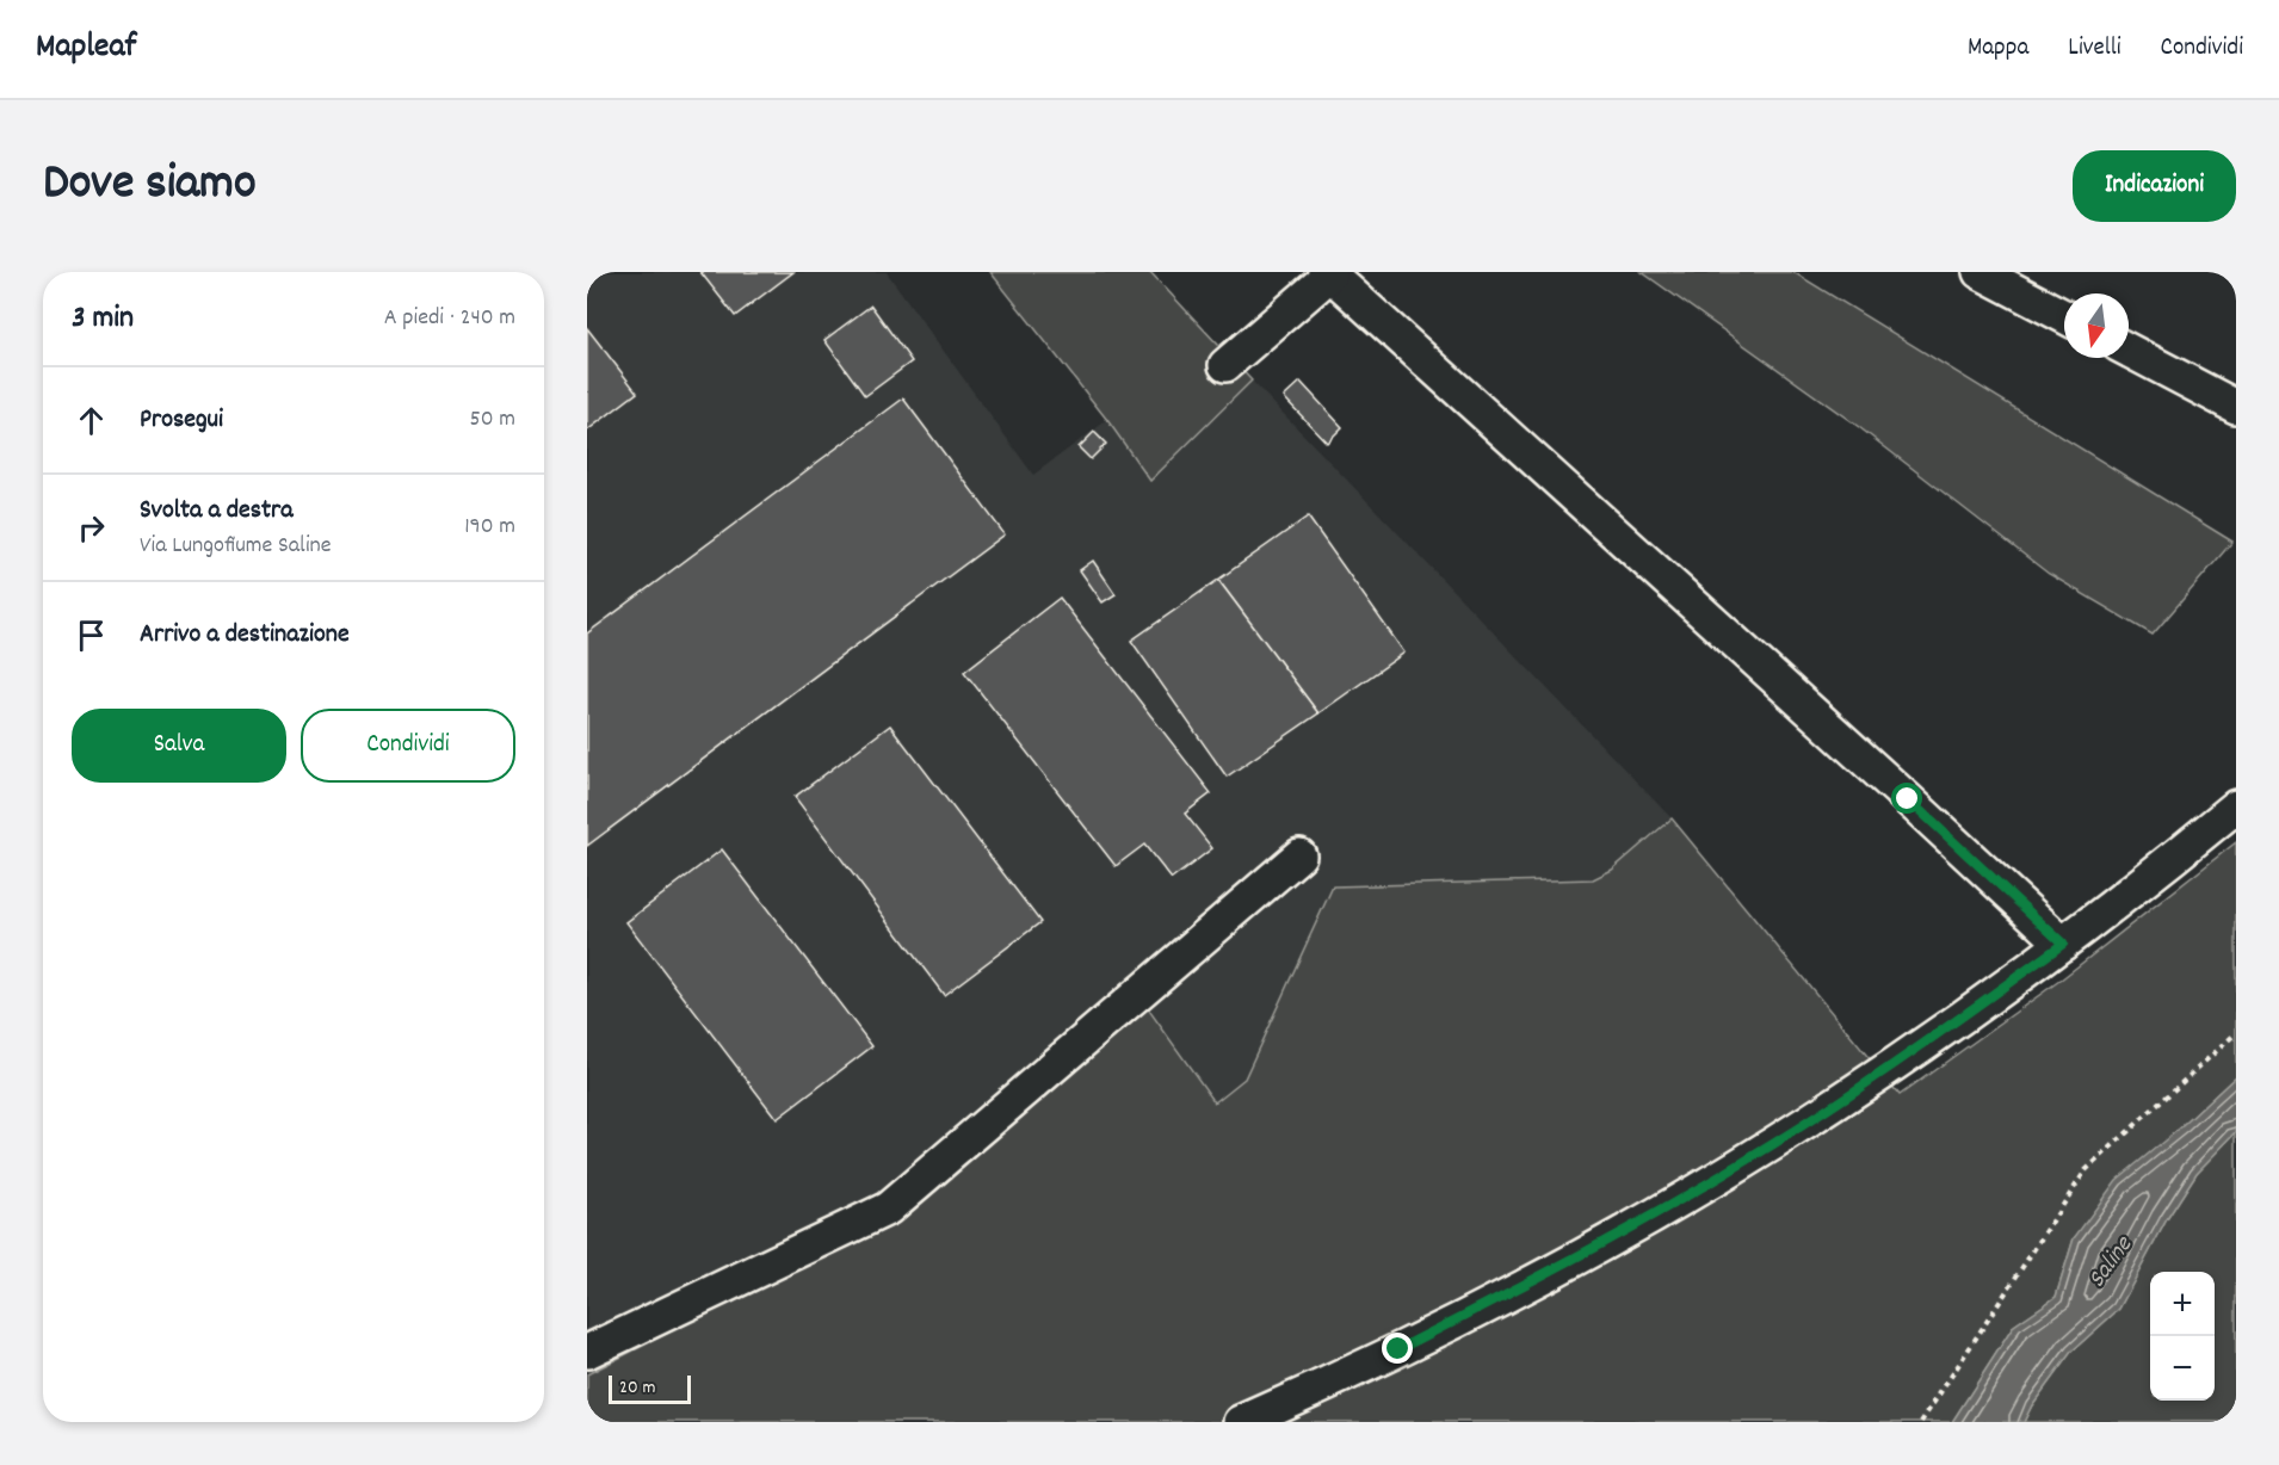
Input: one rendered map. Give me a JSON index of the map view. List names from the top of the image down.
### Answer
{
  "water": ["Saline"],
  "scale_bar": "20 m",
  "north": "bottom",
  "page": {
    "header": "Mapleaf",
    "nav": ["Mappa", "Livelli", "Condividi"],
    "title": "Dove siamo",
    "buttons": [
      "Indicazioni",
      ["Salva", "Condividi"]
    ],
    "heading": ["3 min", "A piedi · 240 m"],
    "list": [
      ["Prosegui", "50 m"],
      ["Svolta a destra", "Via Lungofiume Saline", "190 m"],
      "Arrivo a destinazione"
    ],
    "map_buttons": ["+", "−"],
    "scale": "20 m"
  }
}
